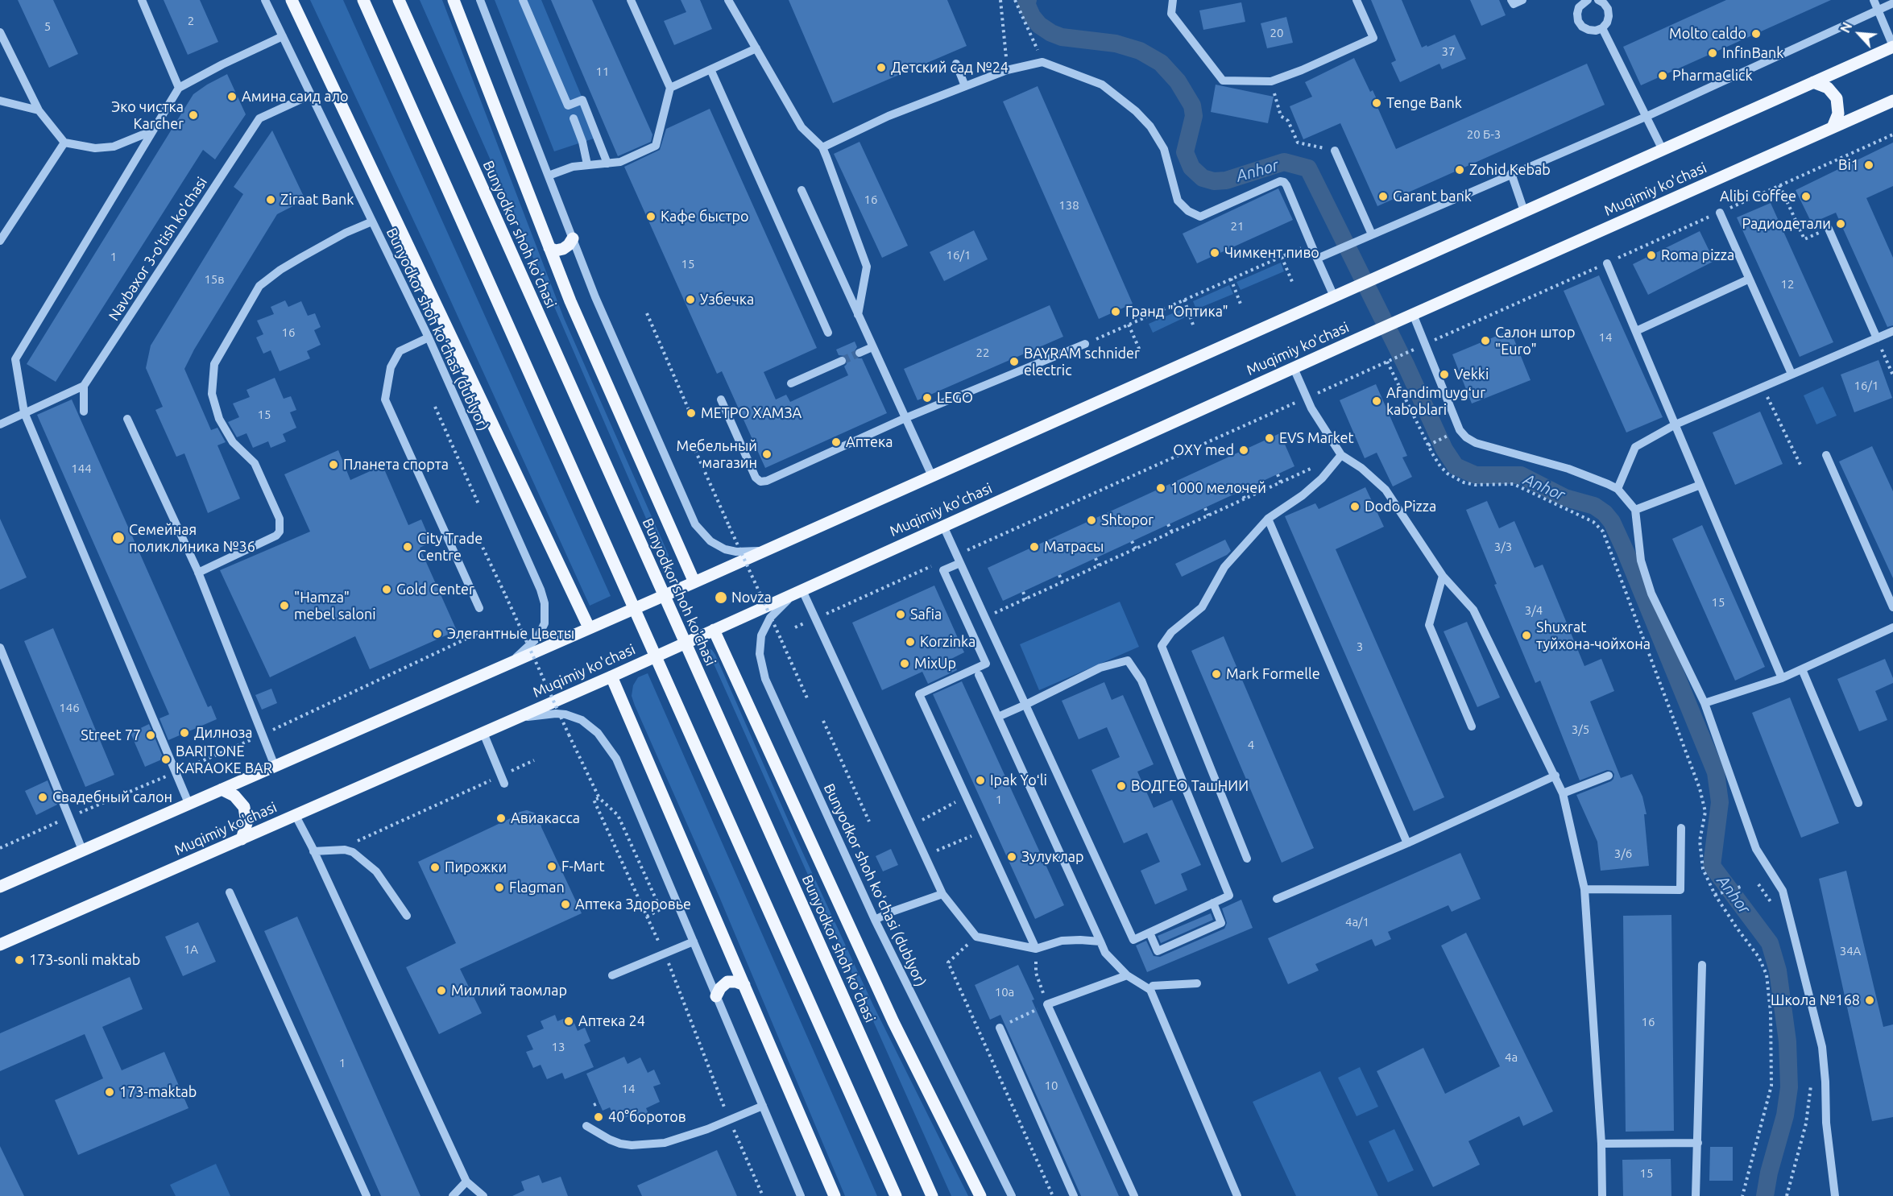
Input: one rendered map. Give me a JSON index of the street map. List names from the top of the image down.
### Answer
{
  "streets": {
    "main road": ["Muqimiy ko'chasi", "Bunyodkor shoh ko'chasi"],
    "street": ["Navbaxor 3-o'tish ko'chasi", "Bunyodkor shoh koʻchasi (dublyor)"]
  },
  "crossings": [
    ["Muqimiy ko'chasi", "Bunyodkor shoh koʻchasi (dublyor)"],
    ["Navbaxor 3-o'tish ko'chasi", "Bunyodkor shoh koʻchasi (dublyor)"]
  ],
  "water": ["Anhor"],
  "places": [
    "Molto caldo",
    "InfinBank",
    "Детский сад №24",
    "PharmaClick",
    "Амина саид ало",
    "Tenge Bank",
    "Эко чистка Karcher",
    "Bi1",
    "Zohid Kebab",
    "Garant bank",
    "Alibi Coffee",
    "Ziraat Bank",
    "Кафе быстро",
    "Радиодетали",
    "Чимкент пиво",
    "Roma pizza",
    "Узбечка",
    "Гранд \"Оптика\"",
    "Салон штор \"Euro\"",
    "BAYRAM schnider electric",
    "Vekki",
    "LEGO",
    "Afandim uygʻur kaboblari",
    "МЕТРО ХАМЗА",
    "EVS Market",
    "Аптека",
    "OXY med",
    "Мебельный магазин",
    "Планета спорта",
    "1000 мелочей",
    "Dodo Pizza",
    "Shtopor",
    "Семейная поликлиника №36",
    "City Trade Centre",
    "Матрасы",
    "Gold Center",
    "Novza",
    "\"Hamza\" mebel saloni",
    "Safia",
    "Элегантные Цветы",
    "Shuxrat туйхона-чойхона",
    "Korzinka",
    "MixUp",
    "Mark Formelle",
    "Дилноза",
    "Street 77",
    "BARITONE KARAOKE BAR",
    "Ipak Yoʻli",
    "ВОДГЕО ТашНИИ",
    "Свадебный салон",
    "Авиакасса",
    "Зулуклар",
    "F-Mart",
    "Пирожки",
    "Flagman",
    "Аптека Здоровье",
    "173-sonli maktab",
    "Миллий таомлар",
    "Школа №168",
    "Аптека 24",
    "173-maktab",
    "40°боротов"
  ],
  "house_numbers": [
    "2",
    "5",
    "20",
    "37",
    "11",
    "20 Б-3",
    "16",
    "138",
    "21",
    "16/1",
    "1",
    "15",
    "15в",
    "12",
    "16",
    "14",
    "22",
    "16/1",
    "15",
    "144",
    "3/3",
    "15",
    "3/4",
    "3",
    "146",
    "3/5",
    "4",
    "1",
    "3/6",
    "4a/1",
    "1A",
    "34A",
    "10a",
    "16",
    "13",
    "4a",
    "1",
    "10",
    "14",
    "15"
  ],
  "north": "top left"
}
